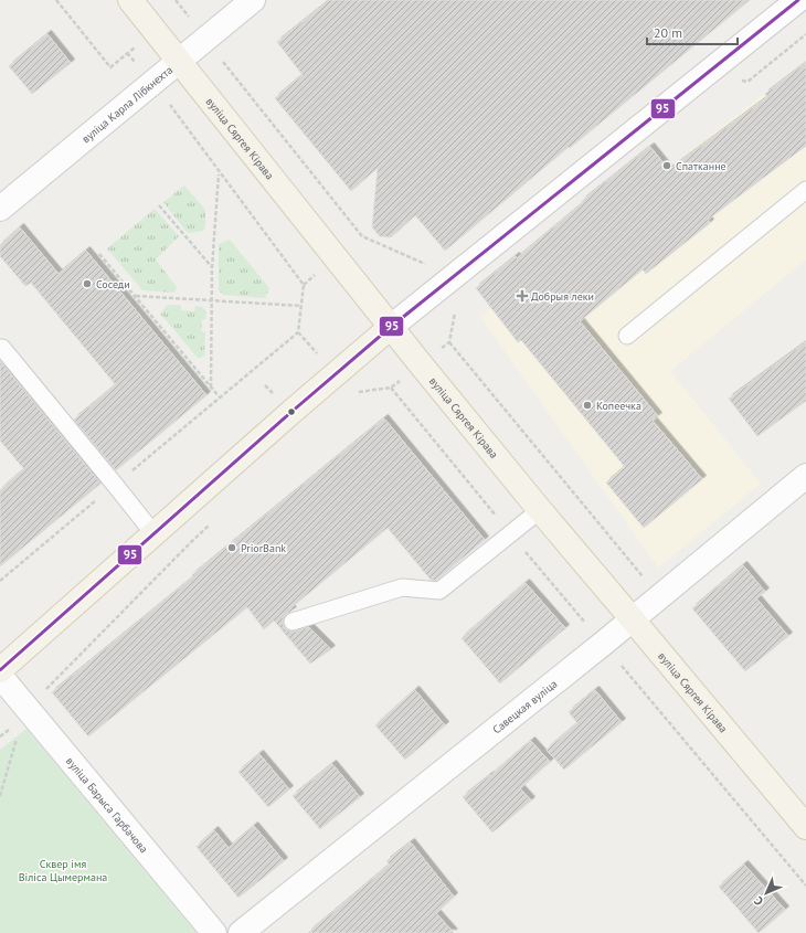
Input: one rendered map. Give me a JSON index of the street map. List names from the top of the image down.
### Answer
{
  "streets": {
    "main road": ["вуліца Сяргея Кірава"],
    "street": ["вуліца Карла Лібкнехта", "Савецкая вуліца", "вуліца Барыса Гарбачова"]
  },
  "crossings": [
    ["вуліца Карла Лібкнехта", "вуліца Сяргея Кірава"],
    ["вуліца Сяргея Кірава", "Савецкая вуліца"]
  ],
  "parks": ["Сквер імя Віліса Цымермана"],
  "places": {
    "other": [
      "Спатканне",
      "Соседи",
      "Копеечка",
      "PriorBank"
    ],
    "health": ["Добрыя леки"]
  },
  "lines": ["transit line 95"],
  "scale_bar": "20 m",
  "north": "bottom left"
}
